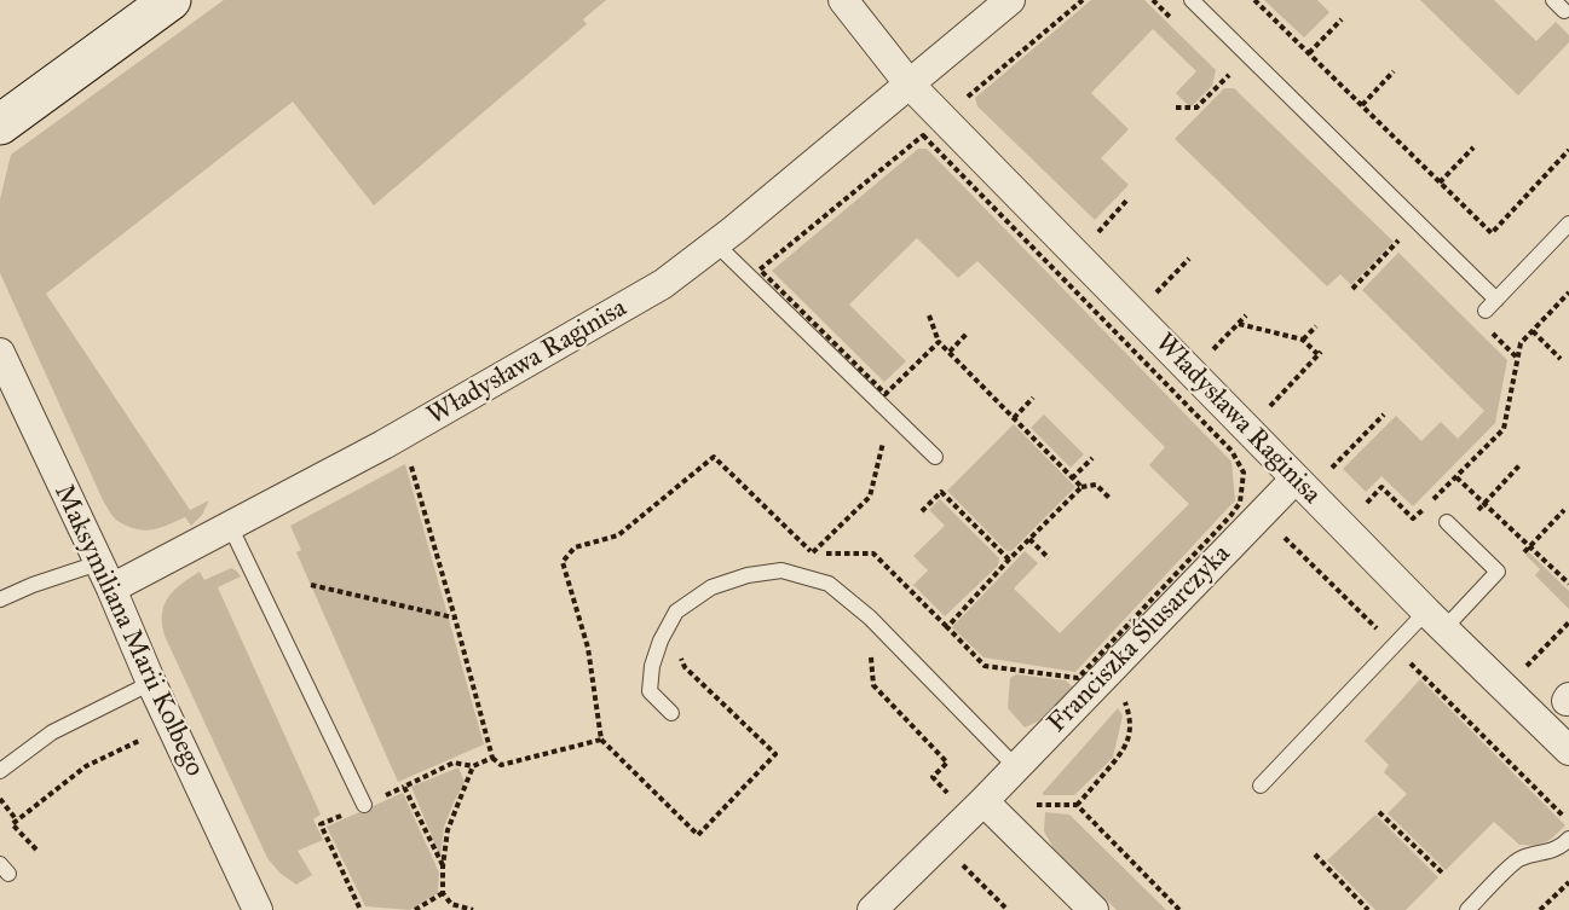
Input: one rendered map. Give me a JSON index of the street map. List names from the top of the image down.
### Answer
{
  "streets": {
    "street": ["Władysława Raginisa", "Maksymiliana Marii Kolbego", "Franciszka Ślusarczyka"]
  },
  "crossings": [
    ["Władysława Raginisa", "Maksymiliana Marii Kolbego"],
    ["Władysława Raginisa", "Franciszka Ślusarczyka"]
  ]
}
